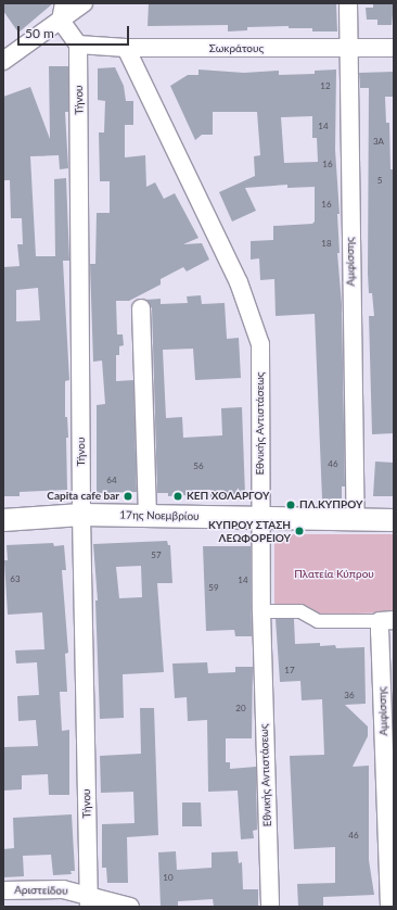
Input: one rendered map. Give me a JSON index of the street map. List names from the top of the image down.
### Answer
{
  "streets": {
    "street": [
      "Σωκράτους",
      "Τήνου",
      "Αμφίσσης",
      "Εθνικής Αντιστάσεως",
      "17ης Νοεμβρίου",
      "Αριστείδου"
    ]
  },
  "crossings": [
    ["Σωκράτους", "Τήνου"],
    ["Σωκράτους", "Αμφίσσης"],
    ["Σωκράτους", "Εθνικής Αντιστάσεως"],
    ["Τήνου", "17ης Νοεμβρίου"],
    ["Τήνου", "Αριστείδου"],
    ["Αμφίσσης", "17ης Νοεμβρίου"],
    ["Εθνικής Αντιστάσεως", "17ης Νοεμβρίου"]
  ],
  "parks": ["Πλατεία Κύπρου"],
  "places": [
    "Capita cafe bar",
    "ΚΕΠ ΧΟΛΑΡΓΟΥ",
    "ΠΛ.ΚΥΠΡΟΥ",
    "ΚΥΠΡΟΥ ΣΤΑΣΗ ΛΕΩΦΟΡΕΙΟΥ"
  ],
  "house_numbers": [
    "12",
    "14",
    "3Α",
    "16",
    "5",
    "16",
    "18",
    "46",
    "56",
    "64",
    "57",
    "63",
    "14",
    "59",
    "17",
    "36",
    "20",
    "46",
    "10"
  ],
  "scale_bar": "50 m"
}
